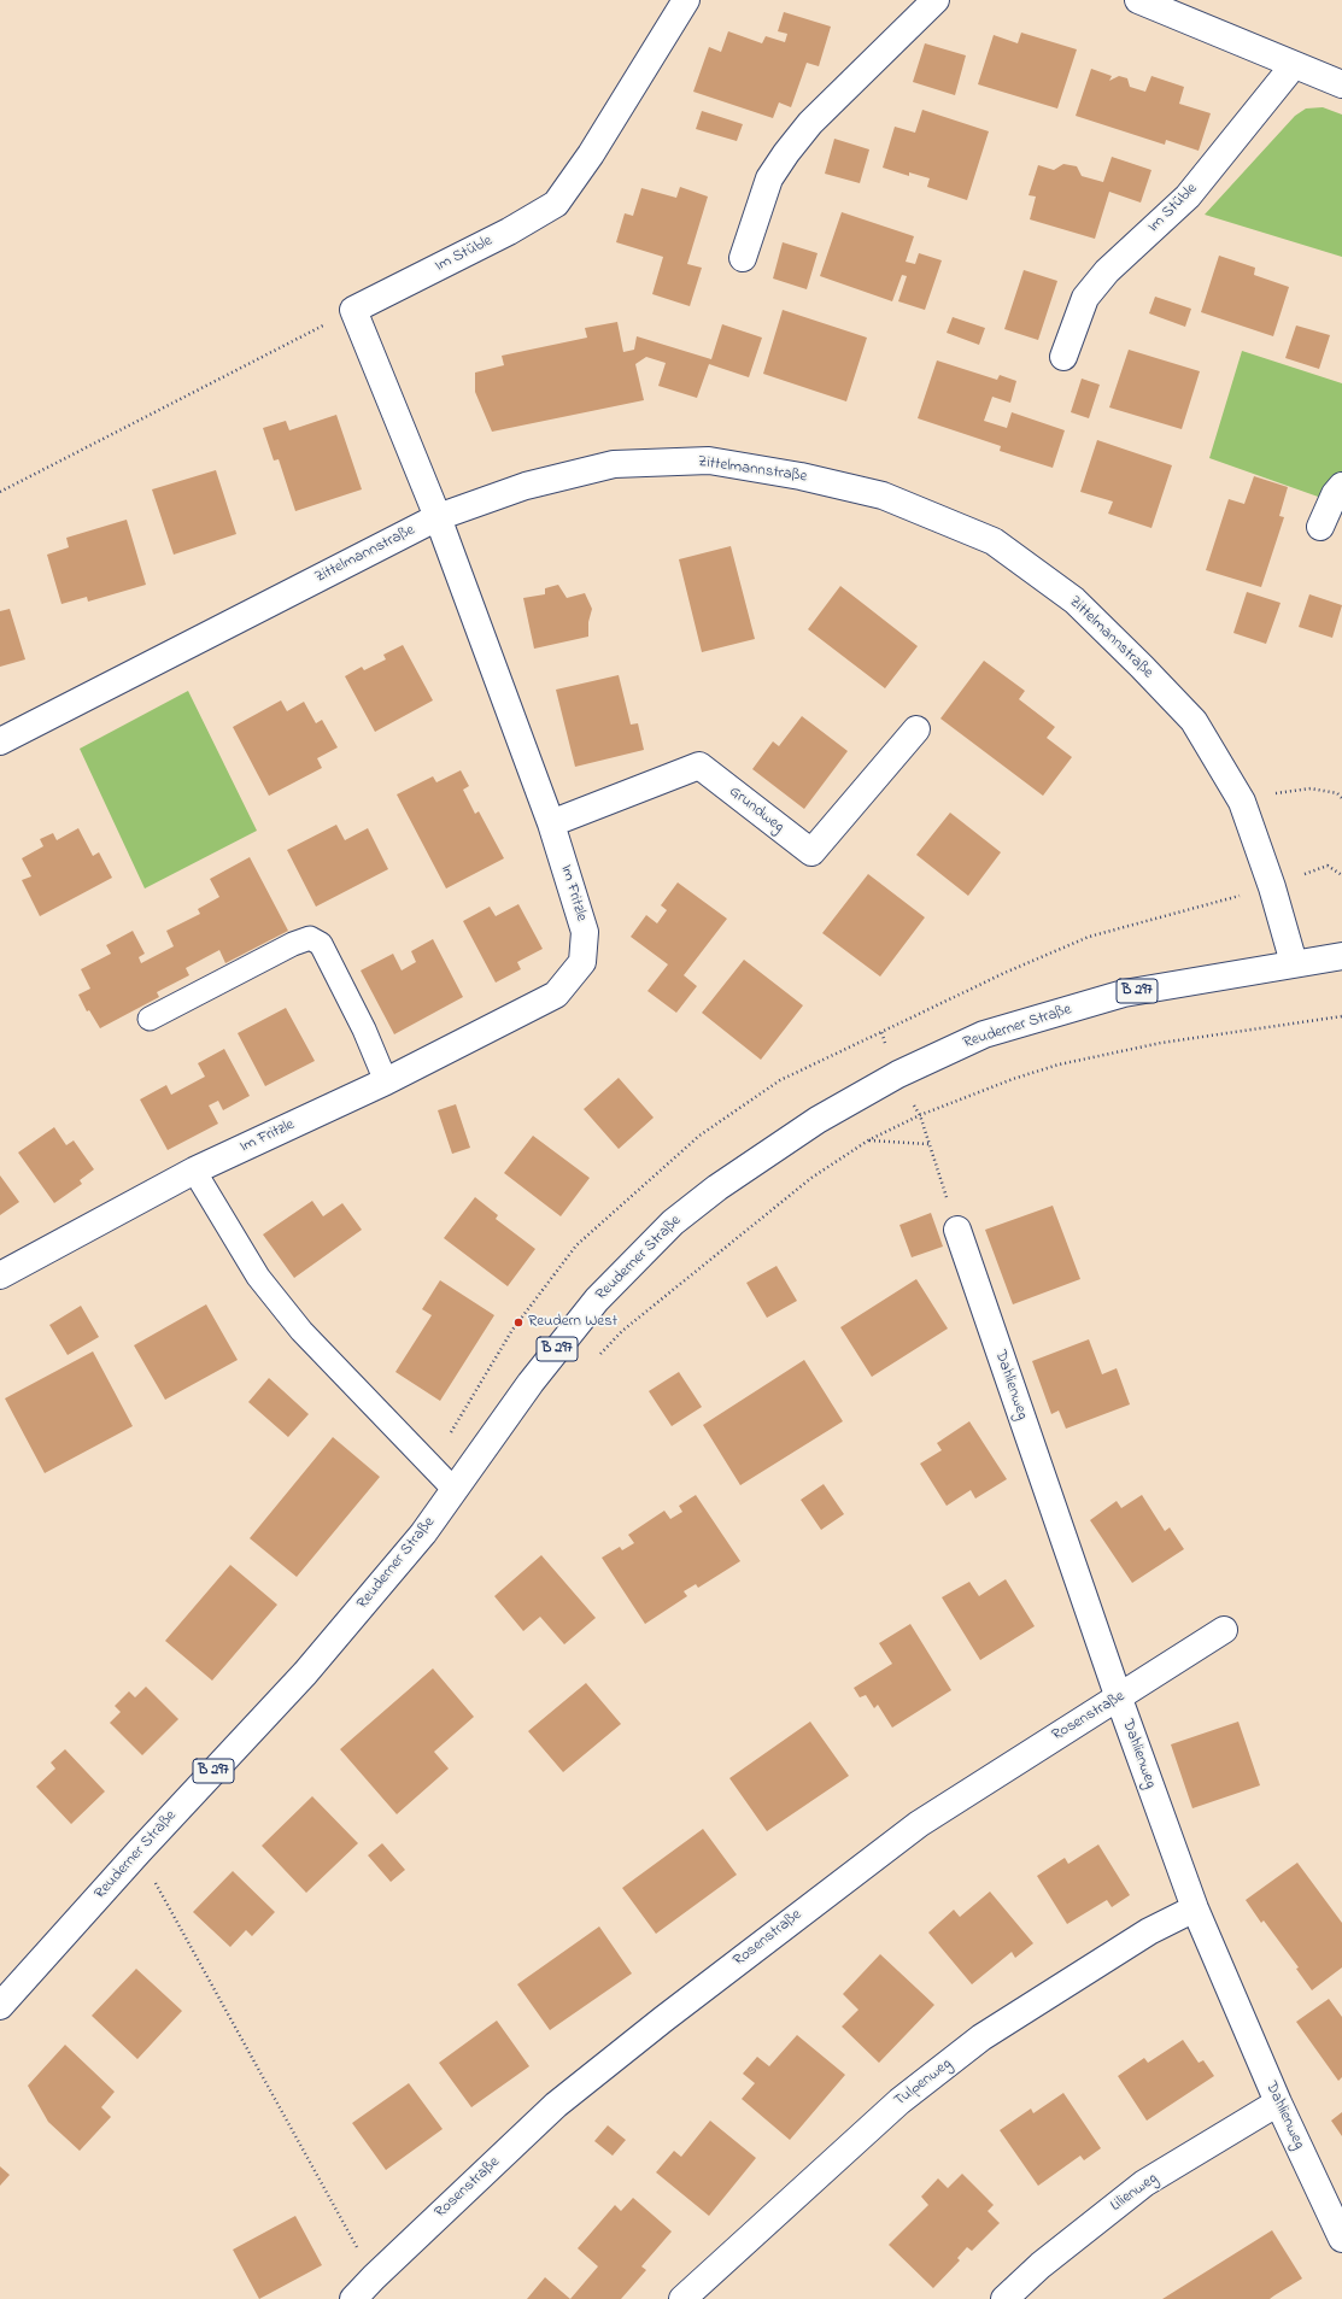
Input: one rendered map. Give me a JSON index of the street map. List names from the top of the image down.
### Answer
{
  "streets": {
    "street": [
      "Im Stüble",
      "Zittelmannstraße",
      "Grundweg",
      "Im Fritzle",
      "B 297",
      "Reuderner Straße",
      "Dahlienweg",
      "Rosenstraße",
      "Tulpenweg",
      "Lilienweg"
    ]
  },
  "crossings": [
    ["Zittelmannstraße", "Im Fritzle"],
    ["Zittelmannstraße", "Reuderner Straße"],
    ["Grundweg", "Im Fritzle"],
    ["Dahlienweg", "Rosenstraße"],
    ["Dahlienweg", "Tulpenweg"],
    ["Dahlienweg", "Lilienweg"]
  ],
  "places": ["Reudern West"]
}
